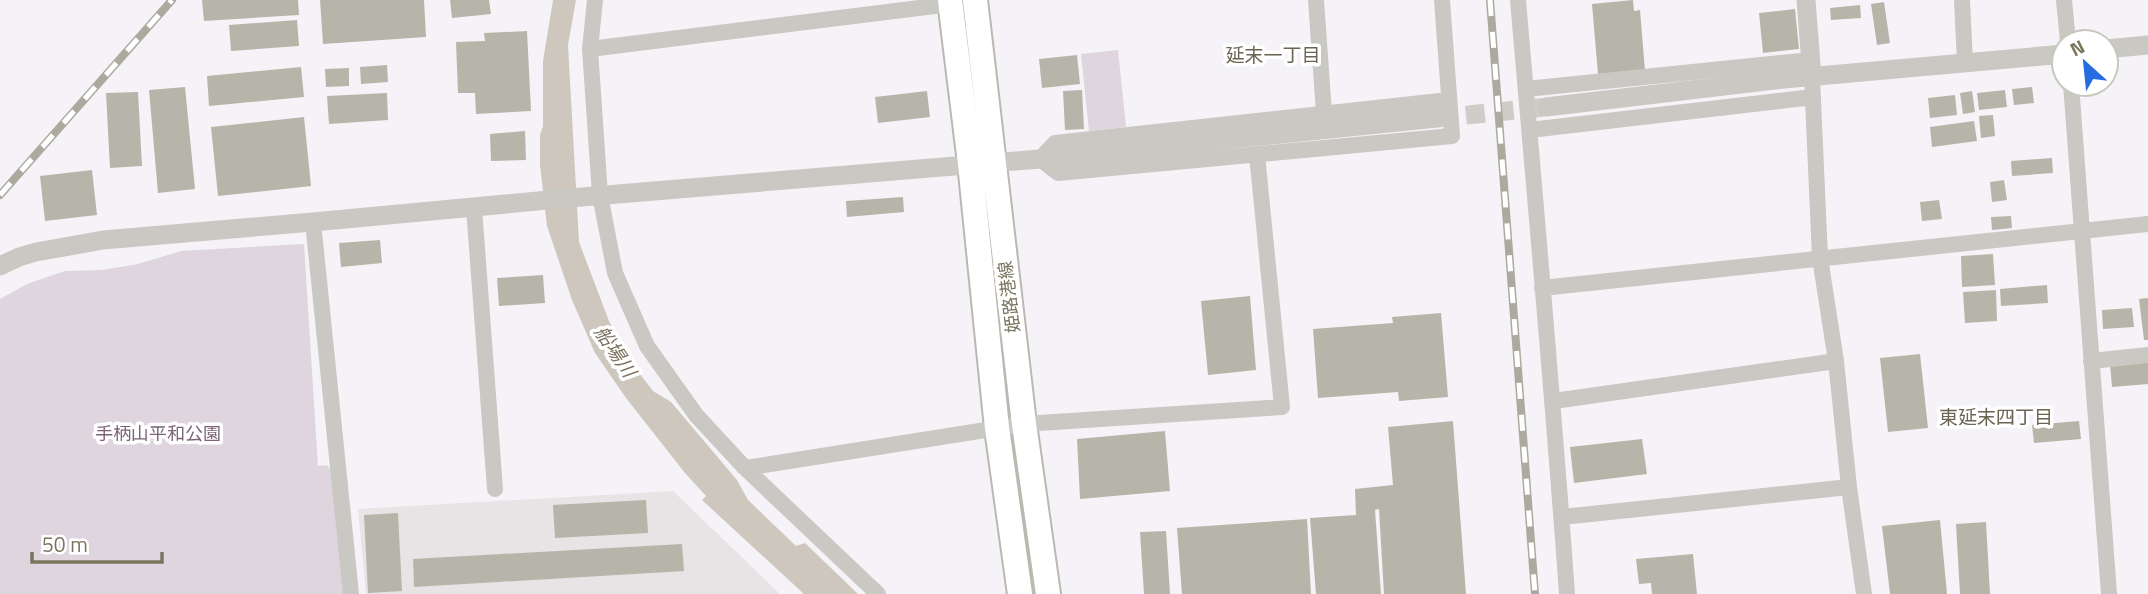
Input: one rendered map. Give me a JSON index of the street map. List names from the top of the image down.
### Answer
{
  "streets": {
    "main road": ["姫路港線"]
  },
  "districts": ["延末一丁目", "東延末四丁目"],
  "water": ["船場川"],
  "parks": ["手柄山平和公園"],
  "scale_bar": "50 m",
  "north": "top left"
}
